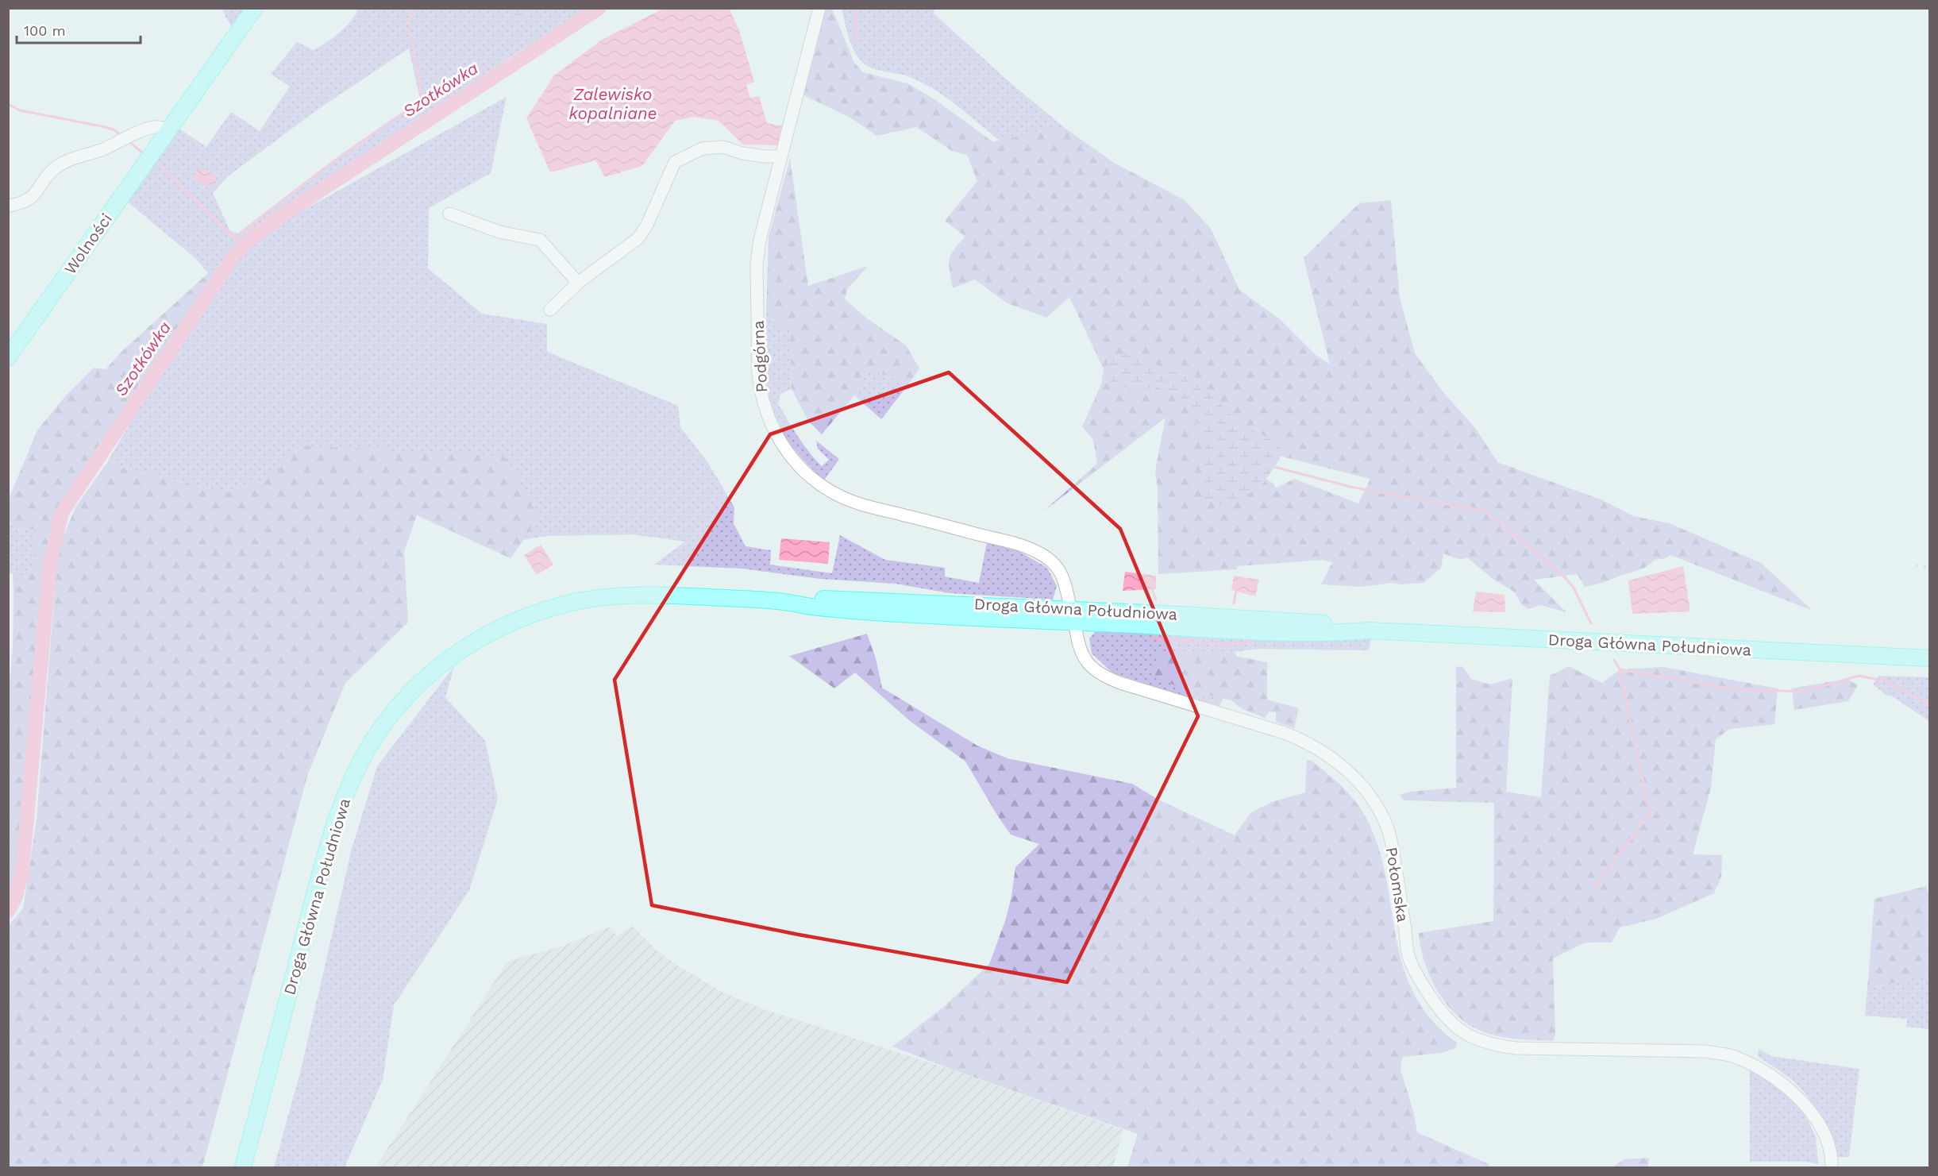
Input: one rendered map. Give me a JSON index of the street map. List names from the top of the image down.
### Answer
{
  "streets": {
    "main road": ["Wolności", "Droga Główna Południowa"],
    "street": ["Podgórna", "Połomska"]
  },
  "crossings": [
    ["Podgórna", "Połomska"],
    ["Droga Główna Południowa", "Połomska"]
  ],
  "water": ["Szotkówka", "Zalewisko kopalniane"],
  "scale_bar": "100 m"
}
